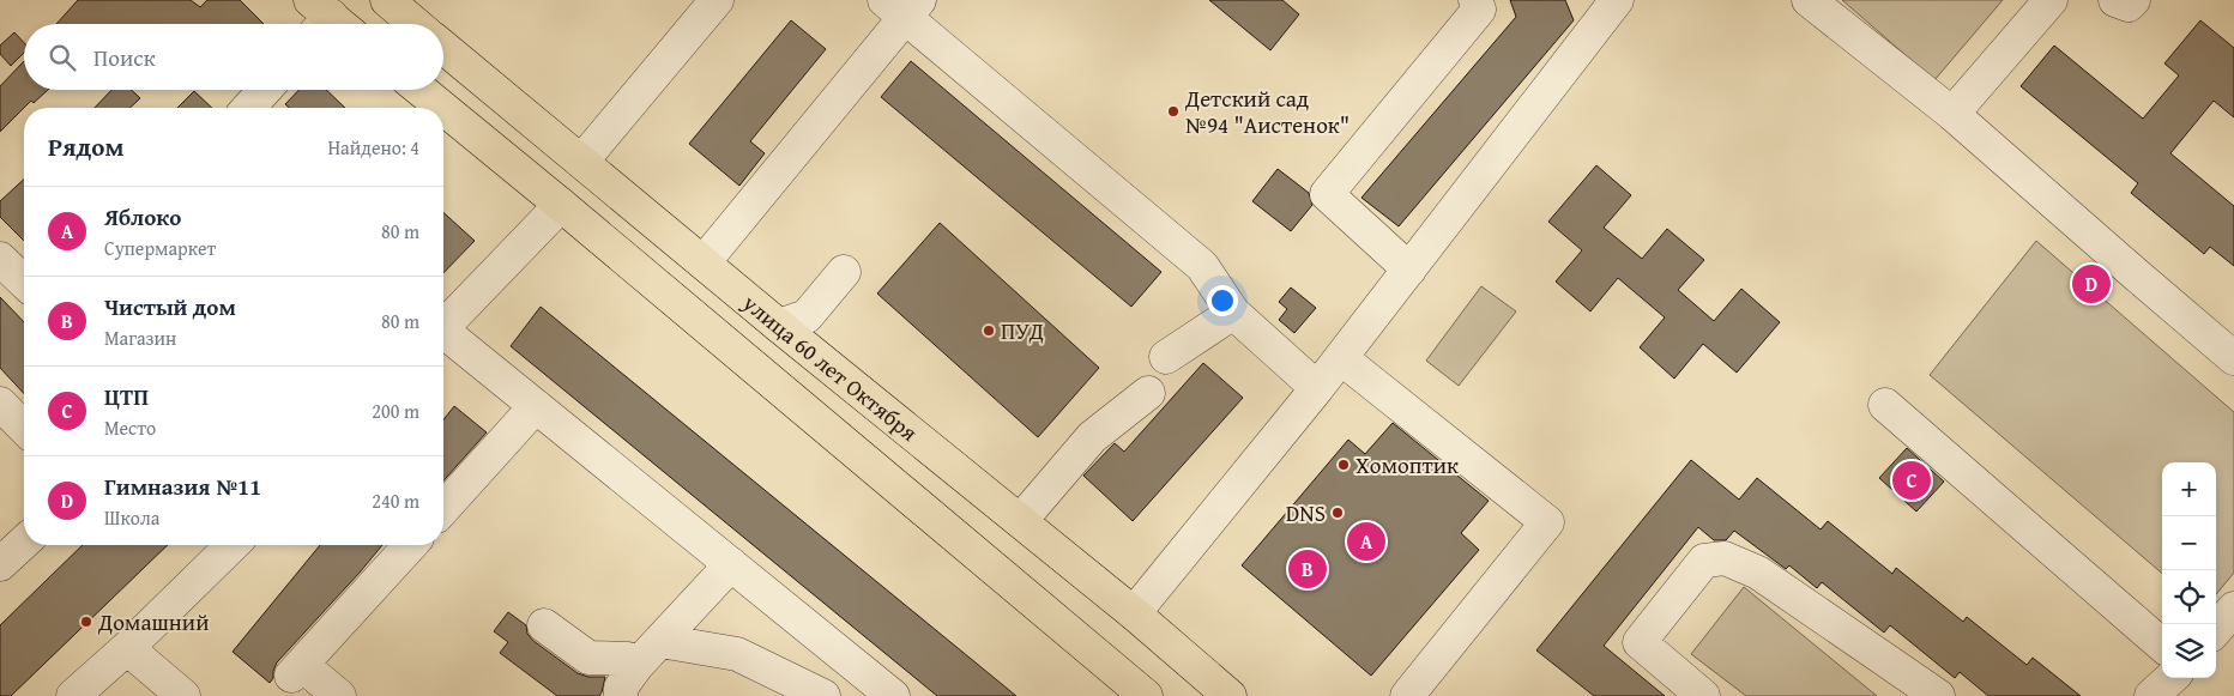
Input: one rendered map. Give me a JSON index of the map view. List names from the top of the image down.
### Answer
{
  "streets": {
    "main road": ["улица 60 лет Октября"]
  },
  "places": [
    "Детский сад №94 \"Аистенок\"",
    "ПУД",
    "Хомоптик",
    "DNS",
    "Домашний"
  ],
  "page": {
    "search": "Поиск",
    "heading": ["Рядом", "Найдено: 4"],
    "list": [
      {
        "mark": "A",
        "name": "Яблоко",
        "note": "Супермаркет",
        "value": "80 m"
      },
      {
        "mark": "B",
        "name": "Чистый дом",
        "note": "Магазин",
        "value": "80 m"
      },
      {
        "mark": "C",
        "name": "ЦТП",
        "note": "Место",
        "value": "200 m"
      },
      {
        "mark": "D",
        "name": "Гимназия №11",
        "note": "Школа",
        "value": "240 m"
      }
    ],
    "pins": [
      "D",
      "C",
      "A",
      "B"
    ],
    "map_buttons": ["+", "−"]
  }
}
